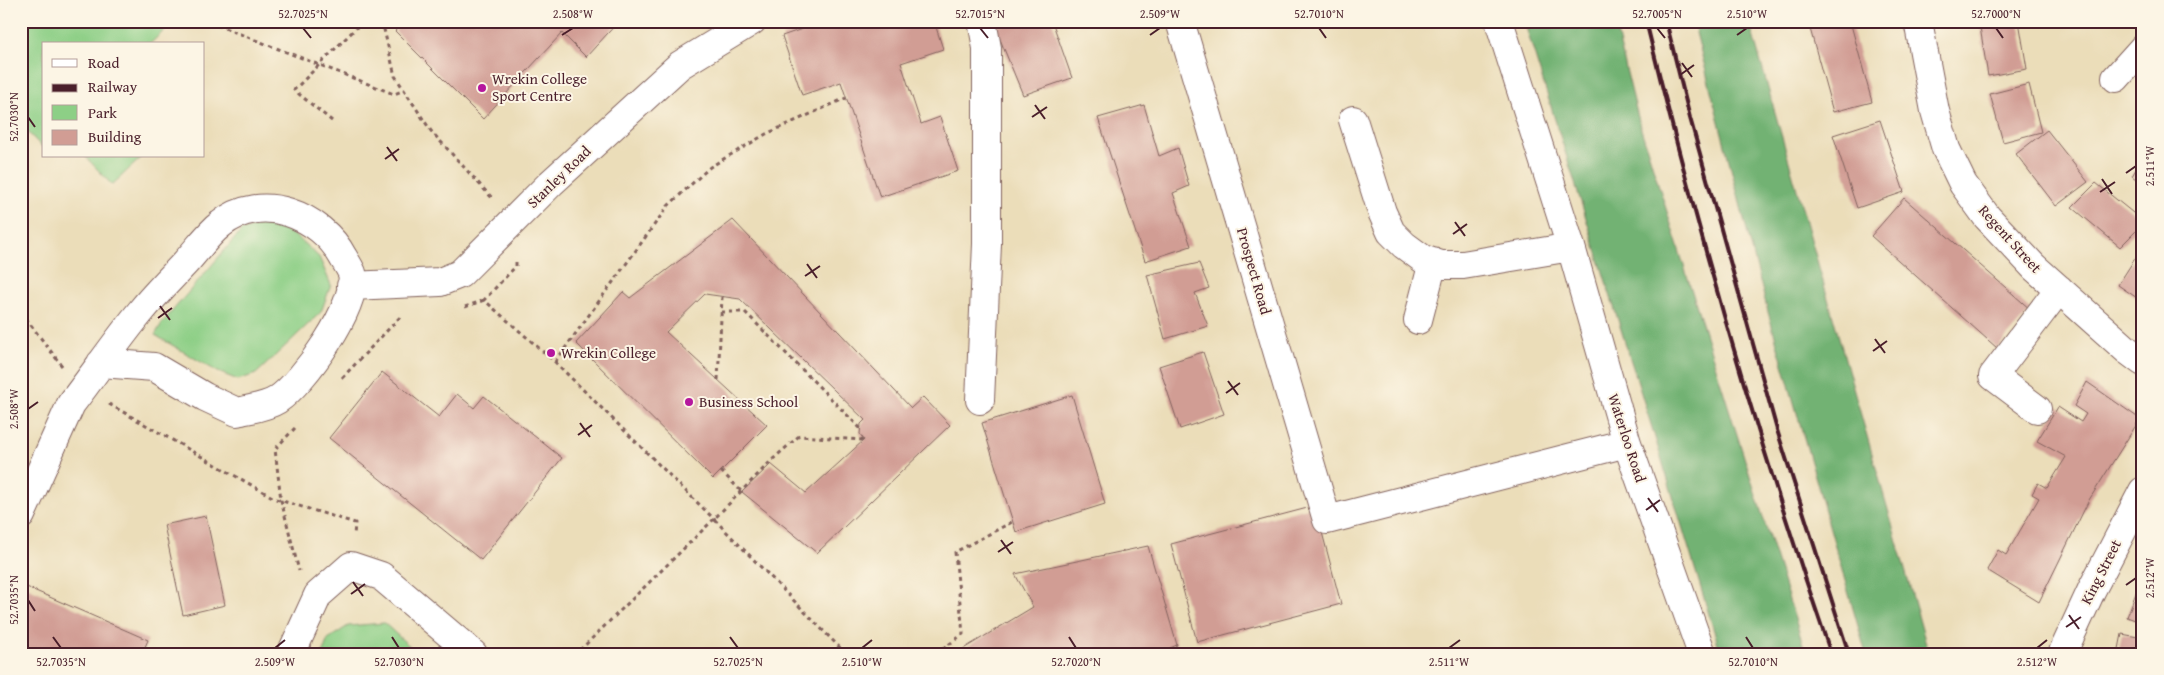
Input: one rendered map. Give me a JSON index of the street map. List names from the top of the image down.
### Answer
{
  "streets": {
    "street": [
      "Stanley Road",
      "Regent Street",
      "Prospect Road",
      "Waterloo Road",
      "King Street"
    ]
  },
  "crossings": [
    ["Prospect Road", "Waterloo Road"]
  ],
  "places": ["Wrekin College Sport Centre", "Wrekin College", "Business School"],
  "legend": [
    "Road",
    "Railway",
    "Park",
    "Building"
  ],
  "coordinates": [
    "52.7025°N",
    "2.508°W",
    "52.7015°N",
    "2.509°W",
    "52.7010°N",
    "52.7005°N",
    "2.510°W",
    "52.7000°N",
    "52.7030°N",
    "2.511°W",
    "2.512°W",
    "52.7035°N",
    "52.7020°N"
  ]
}
